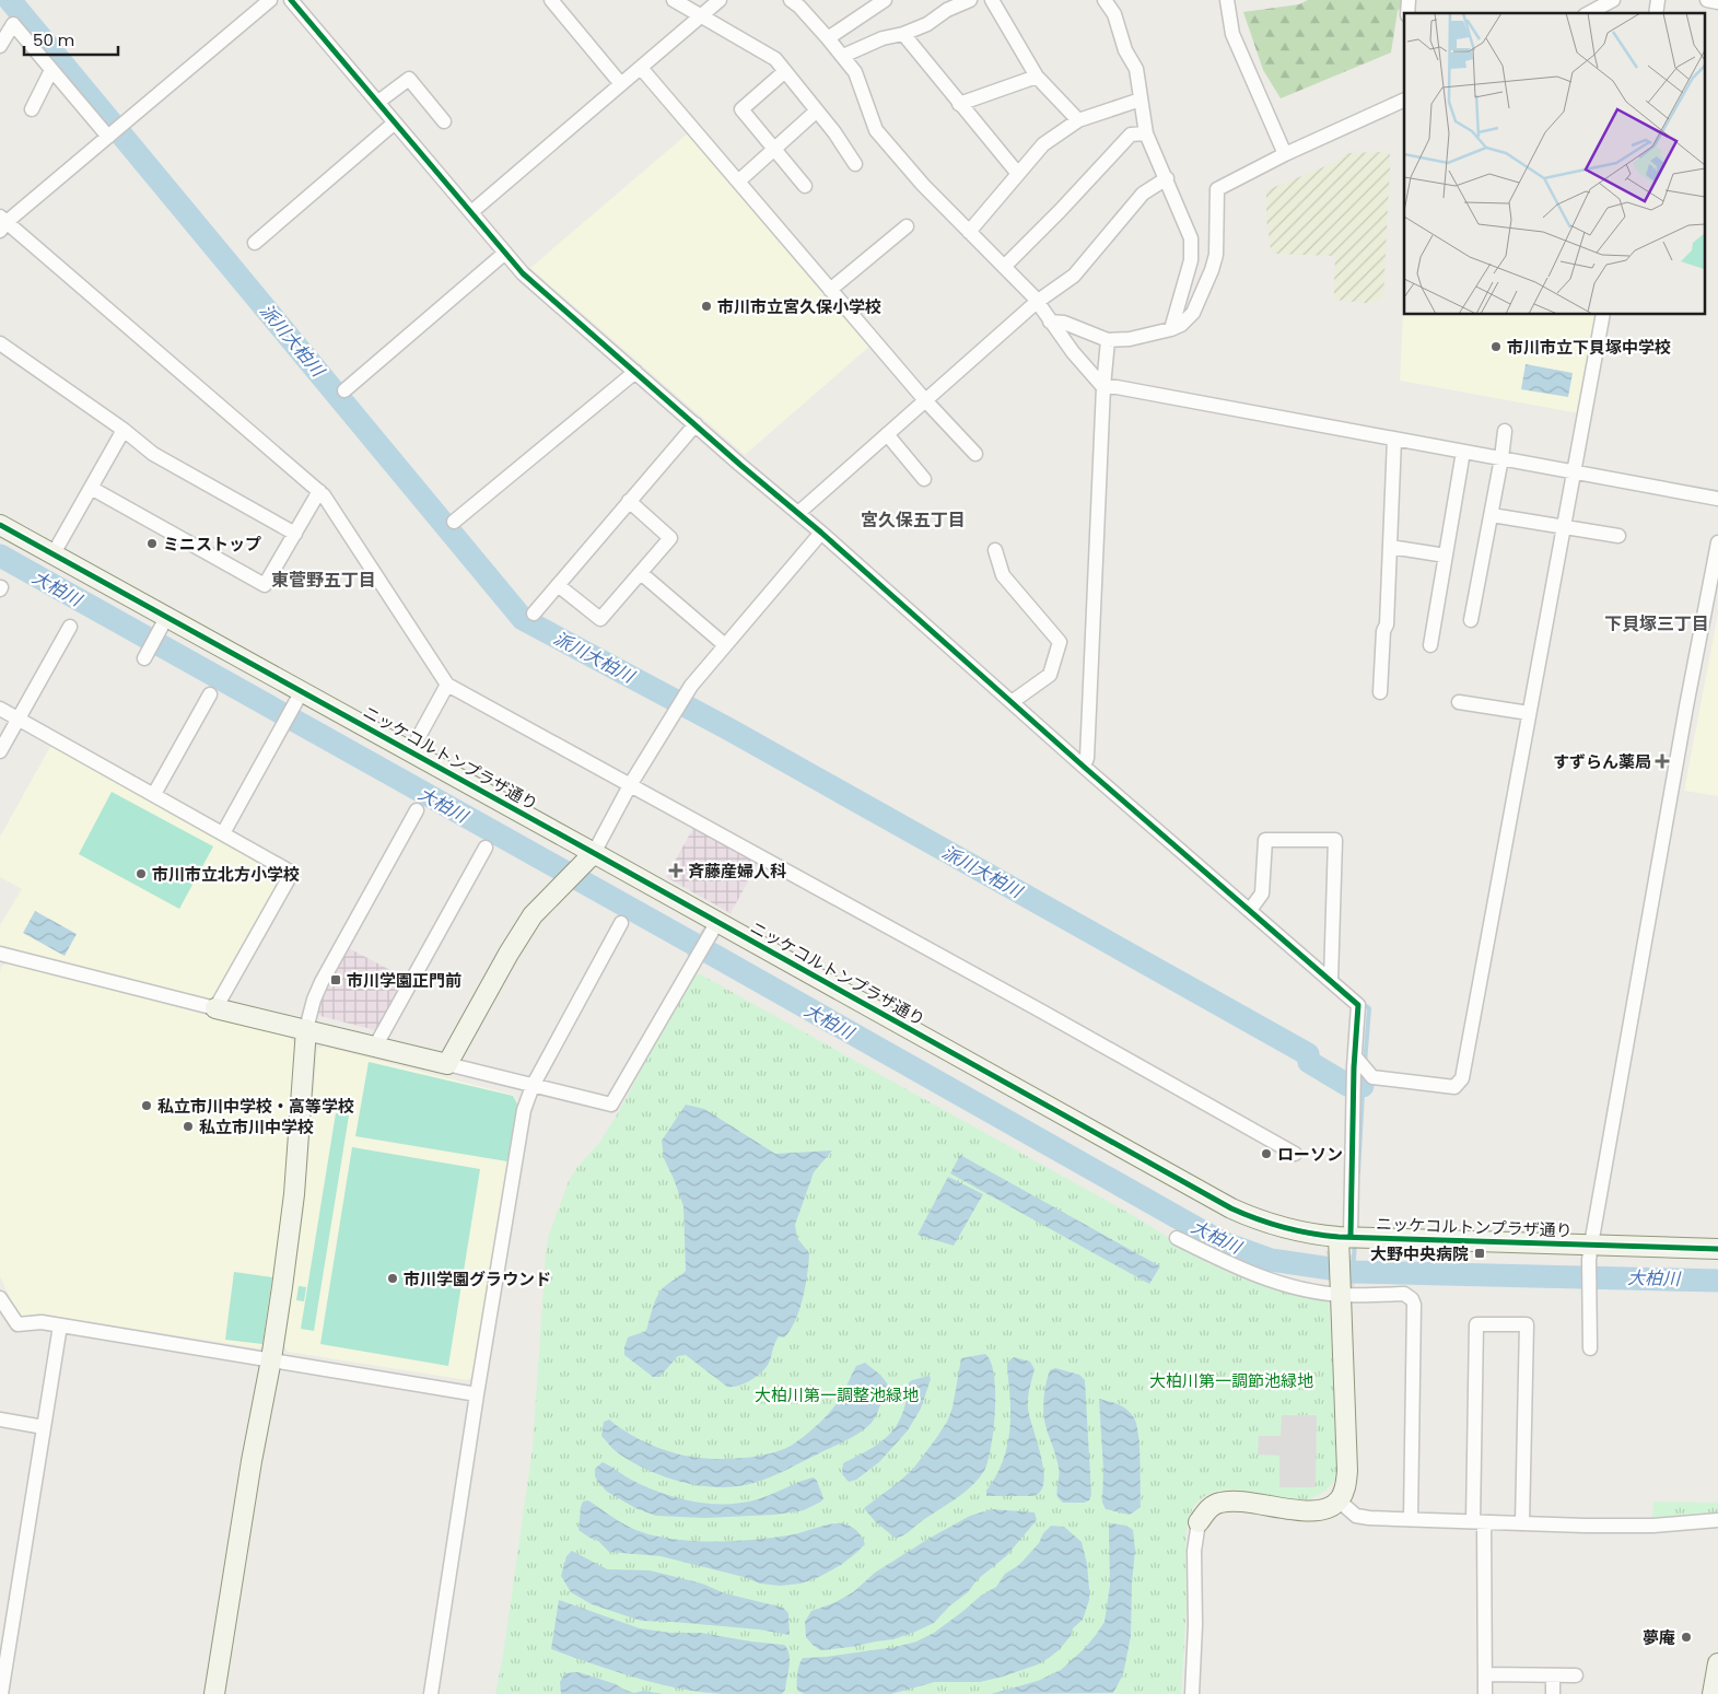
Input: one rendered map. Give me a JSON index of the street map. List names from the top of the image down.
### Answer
{
  "streets": {
    "street": ["ニッケコルトンプラザ通り"]
  },
  "districts": ["宮久保五丁目", "東菅野五丁目", "下貝塚三丁目"],
  "water": ["派川大柏川", "大柏川"],
  "parks": ["大柏川第一調節池緑地", "大柏川第一調整池緑地"],
  "places": {
    "other": [
      "市川市立宮久保小学校",
      "市川市立下貝塚中学校",
      "ミニストップ",
      "市川市立北方小学校",
      "私立市川中学校・高等学校",
      "私立市川中学校",
      "ローソン",
      "市川学園グラウンド",
      "夢庵"
    ],
    "health": ["すずらん薬局", "斉藤産婦人科"],
    "transit": ["市川学園正門前", "大野中央病院"]
  },
  "scale_bar": "50 m"
}
